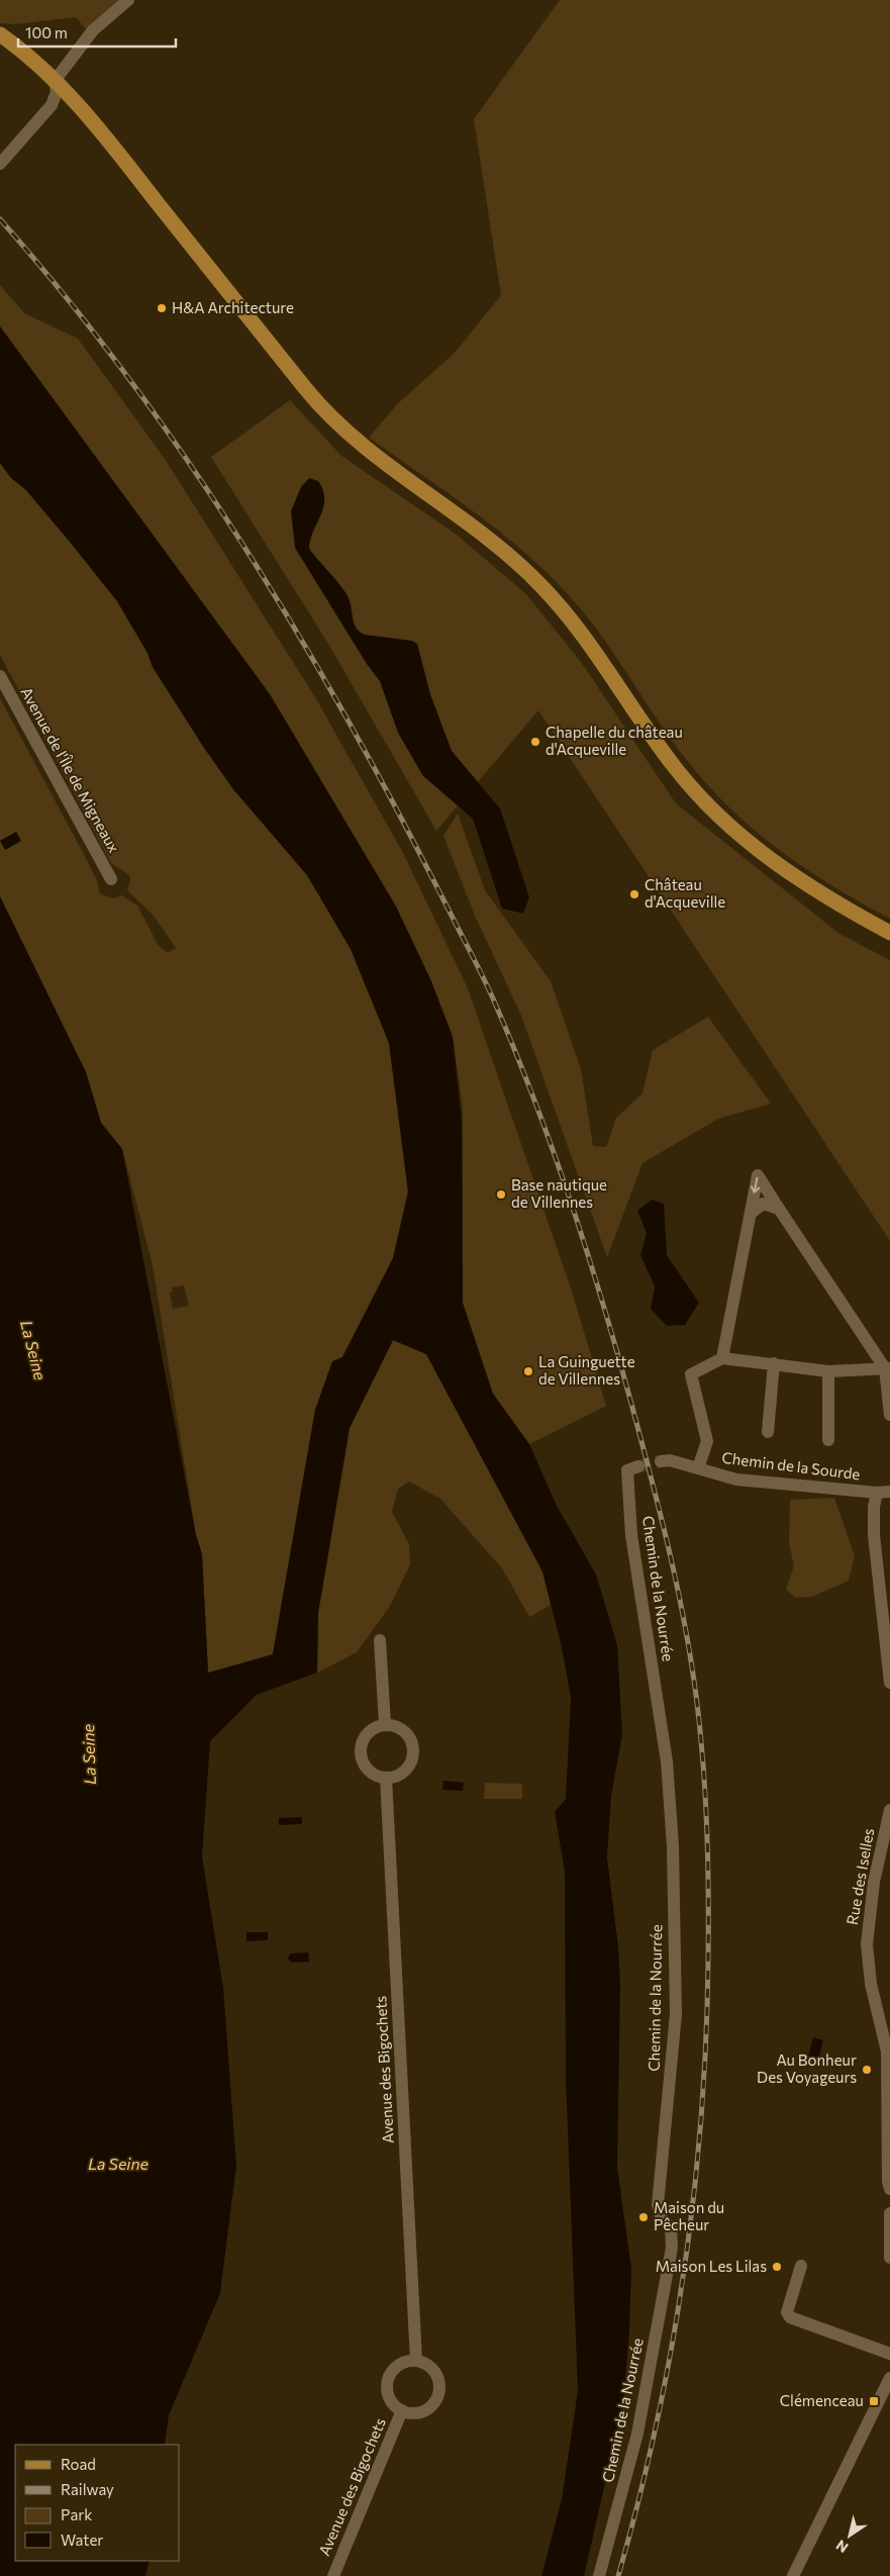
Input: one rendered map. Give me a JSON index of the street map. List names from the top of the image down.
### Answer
{
  "streets": {
    "street": [
      "Avenue de l'Île de Migneaux",
      "Chemin de la Sourde",
      "Chemin de la Nourrée",
      "Rue des Iselles",
      "Avenue des Bigochets"
    ]
  },
  "water": ["La Seine"],
  "places": {
    "other": [
      "H&A Architecture",
      "Chapelle du château d'Acqueville",
      "Château d'Acqueville",
      "Base nautique de Villennes",
      "La Guinguette de Villennes",
      "Au Bonheur Des Voyageurs",
      "Maison du Pêcheur",
      "Maison Les Lilas"
    ],
    "transit": ["Clémenceau"]
  },
  "legend": [
    "Road",
    "Railway",
    "Park",
    "Water"
  ],
  "scale_bar": "100 m",
  "north": "bottom left"
}
